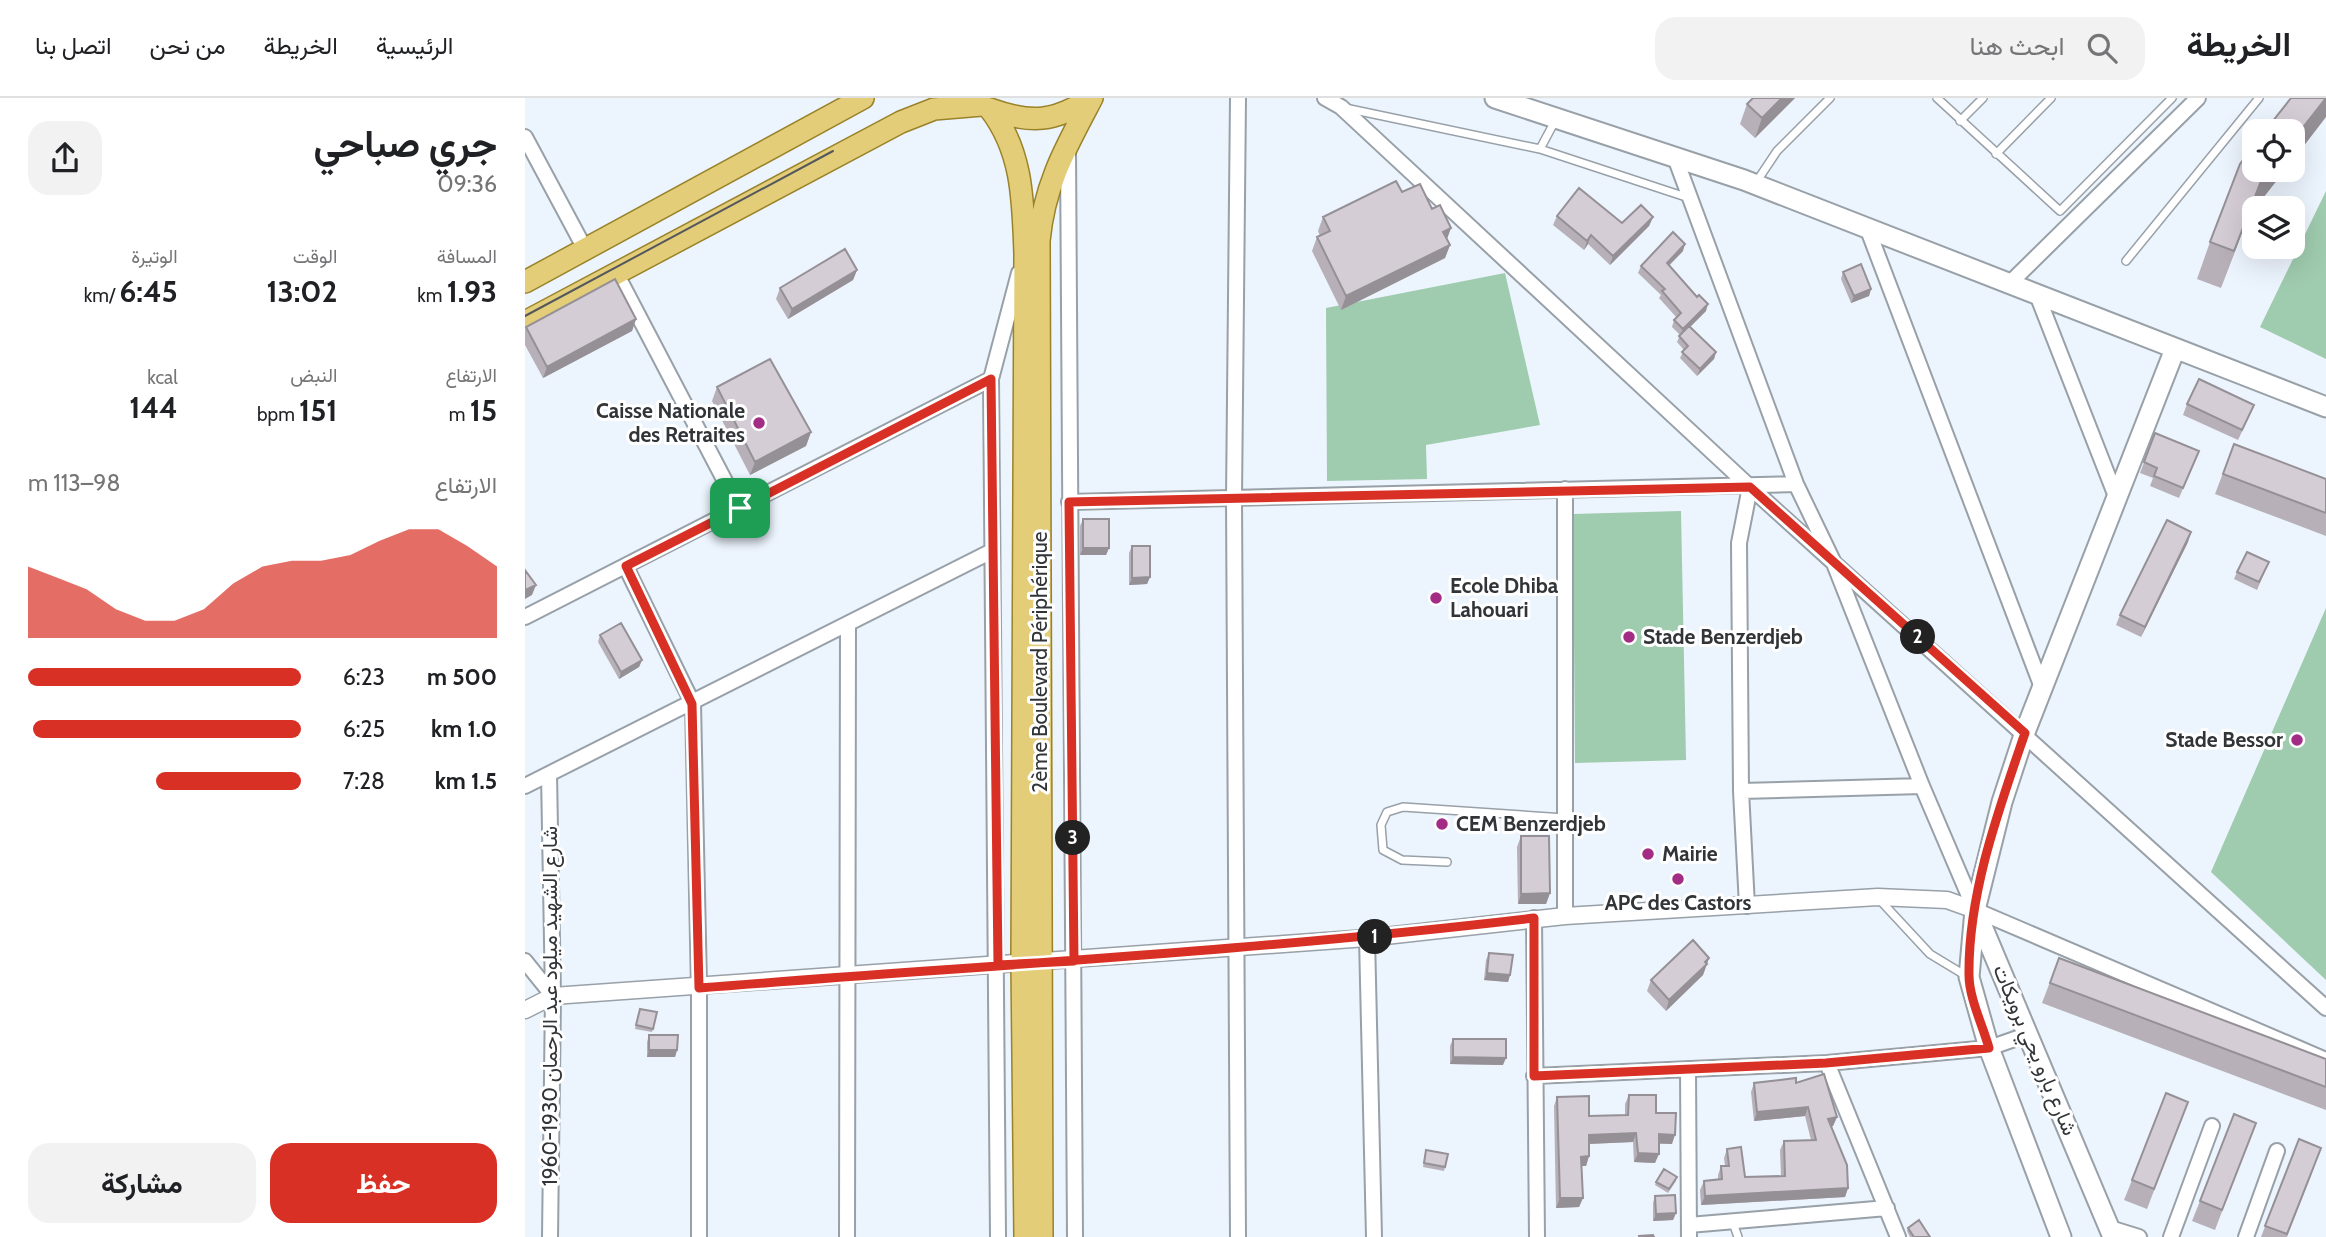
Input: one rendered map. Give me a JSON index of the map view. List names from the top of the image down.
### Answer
{
  "streets": {
    "main road": ["2ème Boulevard Périphérique", "شارع بارو يحي برويكات"],
    "street": ["شارع الشهيد ميلود عبد الرحمان 1930-1960"]
  },
  "places": [
    "Caisse Nationale des Retraites",
    "Ecole Dhiba Lahouari",
    "Stade Benzerdjeb",
    "Stade Bessor",
    "CEM Benzerdjeb",
    "Mairie",
    "APC des Castors"
  ],
  "page": {
    "header": "الخريطة",
    "search": "ابحث هنا",
    "nav": [
      "الرئيسية",
      "الخريطة",
      "من نحن",
      "اتصل بنا"
    ],
    "heading": ["جري صباحي", "09:36"],
    "stats": [
      ["المسافة", "1.93 km"],
      ["الوقت", "13:02"],
      ["الوتيرة", "6:45 /km"],
      ["الارتفاع", "15 m"],
      ["النبض", "151 bpm"],
      ["kcal", "144"]
    ],
    "chart": ["الارتفاع", "98–113 m"],
    "pins": ["2", "3", "1"],
    "list": [
      {
        "name": "500 m",
        "note": "6:23"
      },
      {
        "name": "1.0 km",
        "note": "6:25"
      },
      {
        "name": "1.5 km",
        "note": "7:28"
      }
    ],
    "buttons": ["حفظ", "مشاركة"]
  }
}
